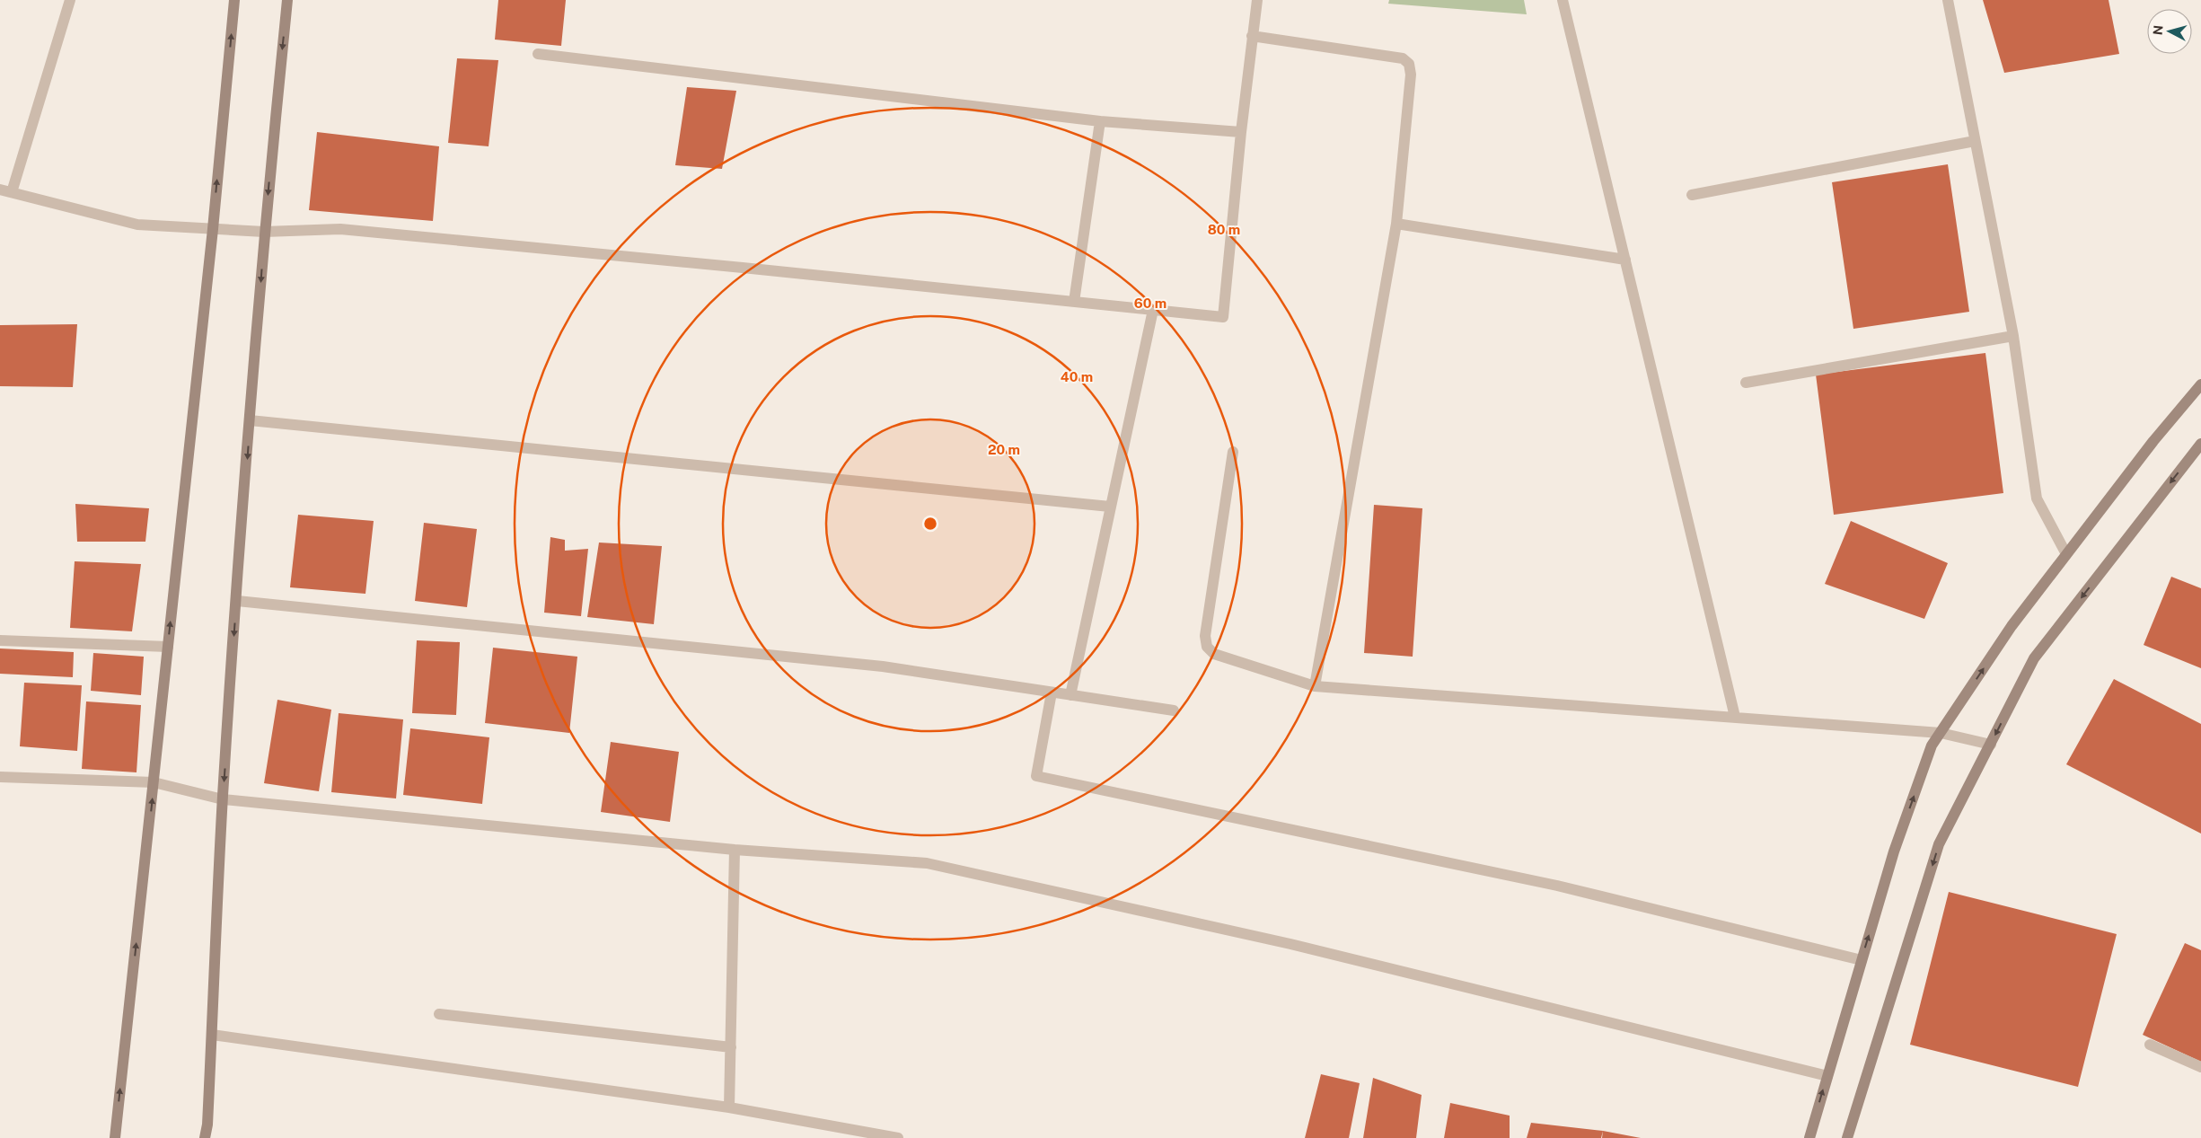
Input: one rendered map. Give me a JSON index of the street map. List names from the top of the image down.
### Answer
{
  "north": "left",
  "rings": [
    "80 m",
    "60 m",
    "40 m",
    "20 m"
  ]
}
